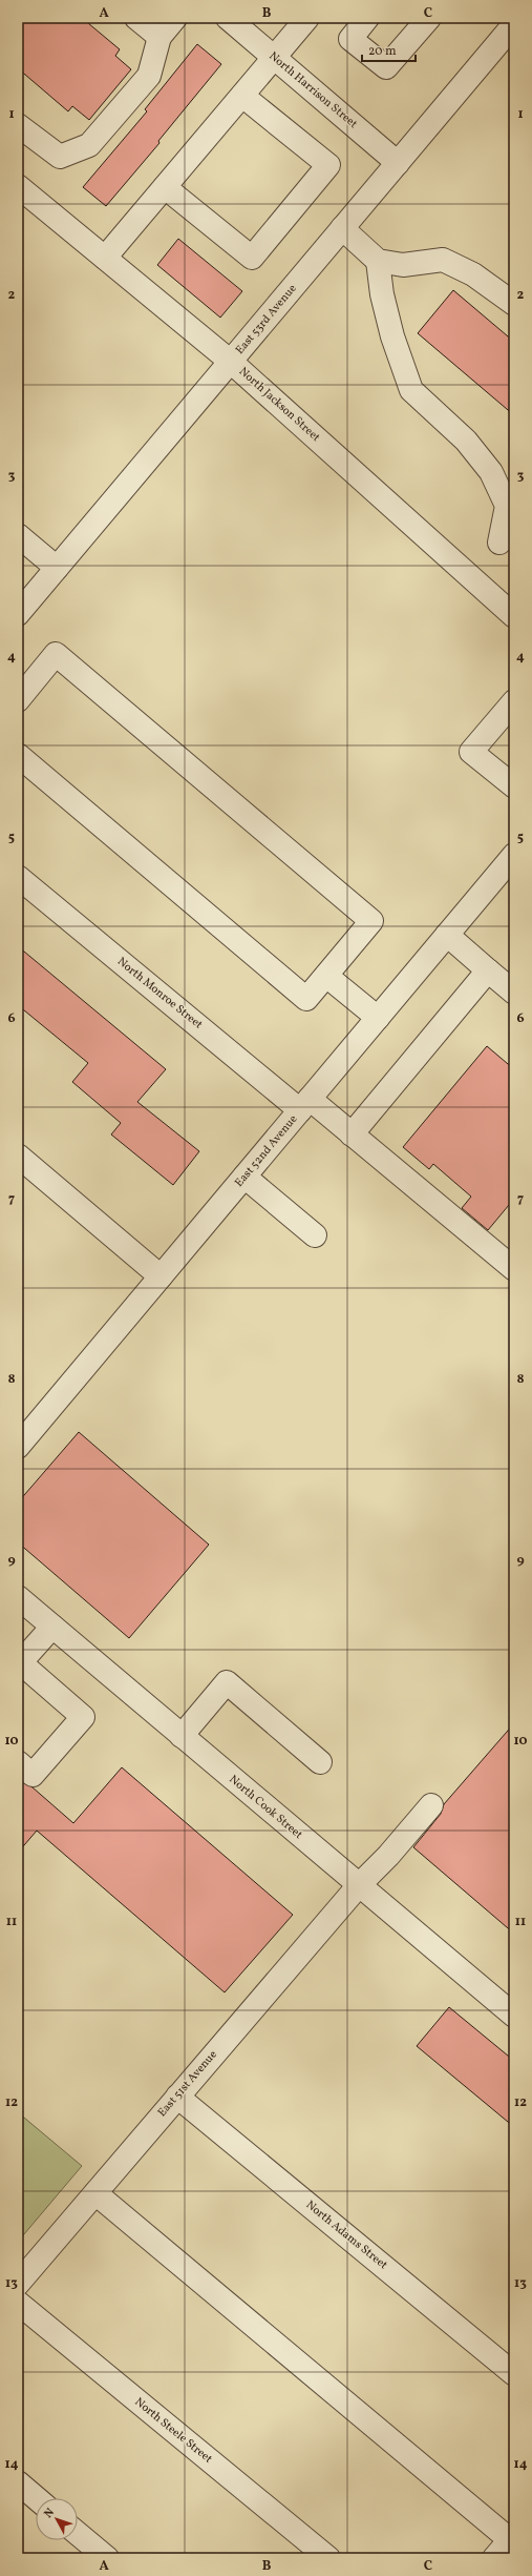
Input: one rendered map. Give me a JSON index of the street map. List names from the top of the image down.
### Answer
{
  "streets": {
    "street": [
      "North Harrison Street",
      "East 53rd Avenue",
      "North Jackson Street",
      "North Monroe Street",
      "East 52nd Avenue",
      "North Cook Street",
      "East 51st Avenue",
      "North Adams Street",
      "North Steele Street"
    ]
  },
  "crossings": [
    ["North Harrison Street", "East 53rd Avenue"],
    ["East 53rd Avenue", "North Jackson Street"],
    ["North Monroe Street", "East 52nd Avenue"],
    ["North Cook Street", "East 51st Avenue"],
    ["East 51st Avenue", "North Adams Street"]
  ],
  "scale_bar": "20 m",
  "north": "top left",
  "grid": {
    "columns": ["A", "B", "C"],
    "rows": [
      "1",
      "2",
      "3",
      "4",
      "5",
      "6",
      "7",
      "8",
      "9",
      "10",
      "11",
      "12",
      "13",
      "14"
    ]
  }
}
